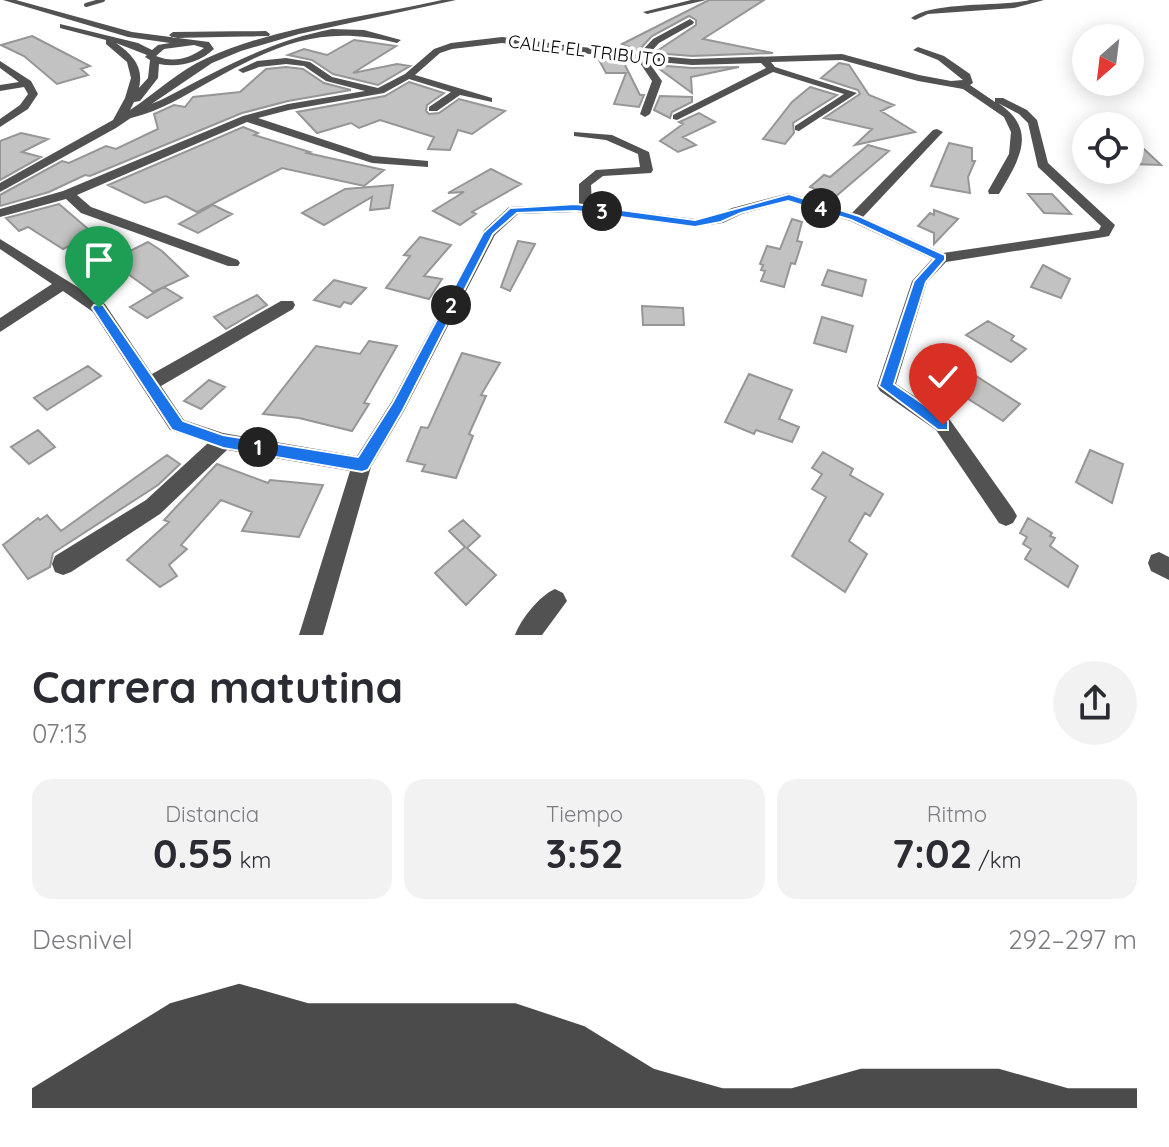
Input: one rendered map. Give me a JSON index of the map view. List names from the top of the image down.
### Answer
{
  "streets": {
    "street": ["CALLE EL TRIBUTO"]
  },
  "north": "bottom left",
  "page": {
    "pins": [
      "4",
      "3",
      "2",
      "1"
    ],
    "heading": ["Carrera matutina", "07:13"],
    "stats": [
      ["Distancia", "0.55 km"],
      ["Tiempo", "3:52"],
      ["Ritmo", "7:02 /km"]
    ],
    "chart": ["Desnivel", "292–297 m"]
  }
}
